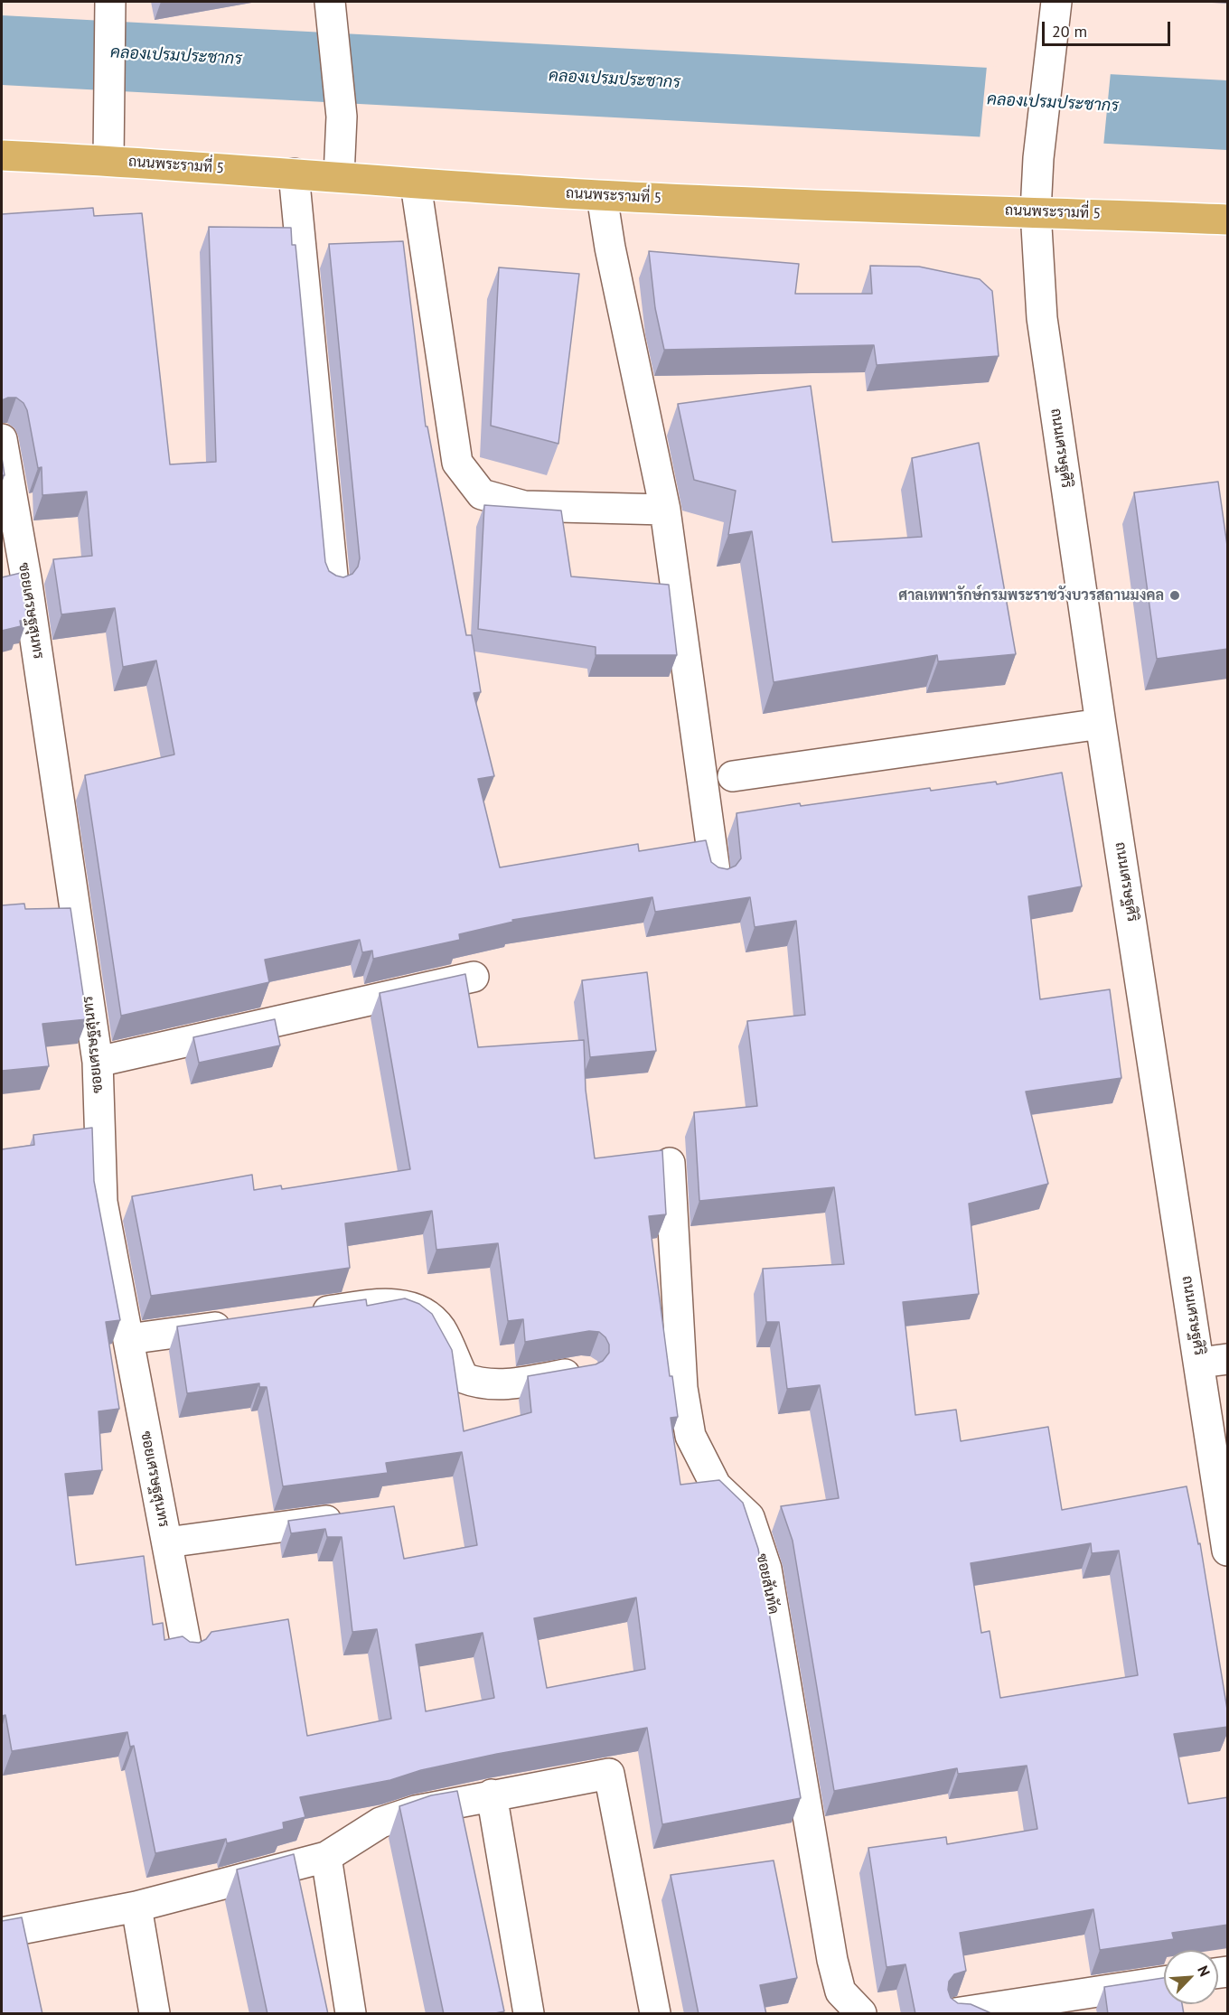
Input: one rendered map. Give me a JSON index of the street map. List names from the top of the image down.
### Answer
{
  "streets": {
    "main road": ["ถนนพระรามที่ 5"],
    "street": ["ถนนเศรษฐศิริ", "ซอยเศรษฐสุนทร", "ซอยสันทัด"]
  },
  "crossings": [
    ["ถนนพระรามที่ 5", "ถนนเศรษฐศิริ"]
  ],
  "water": ["คลองเปรมประชากร"],
  "places": ["ศาลเทพารักษ์กรมพระราชวังบวรสถานมงคล"],
  "scale_bar": "20 m",
  "north": "top right"
}
